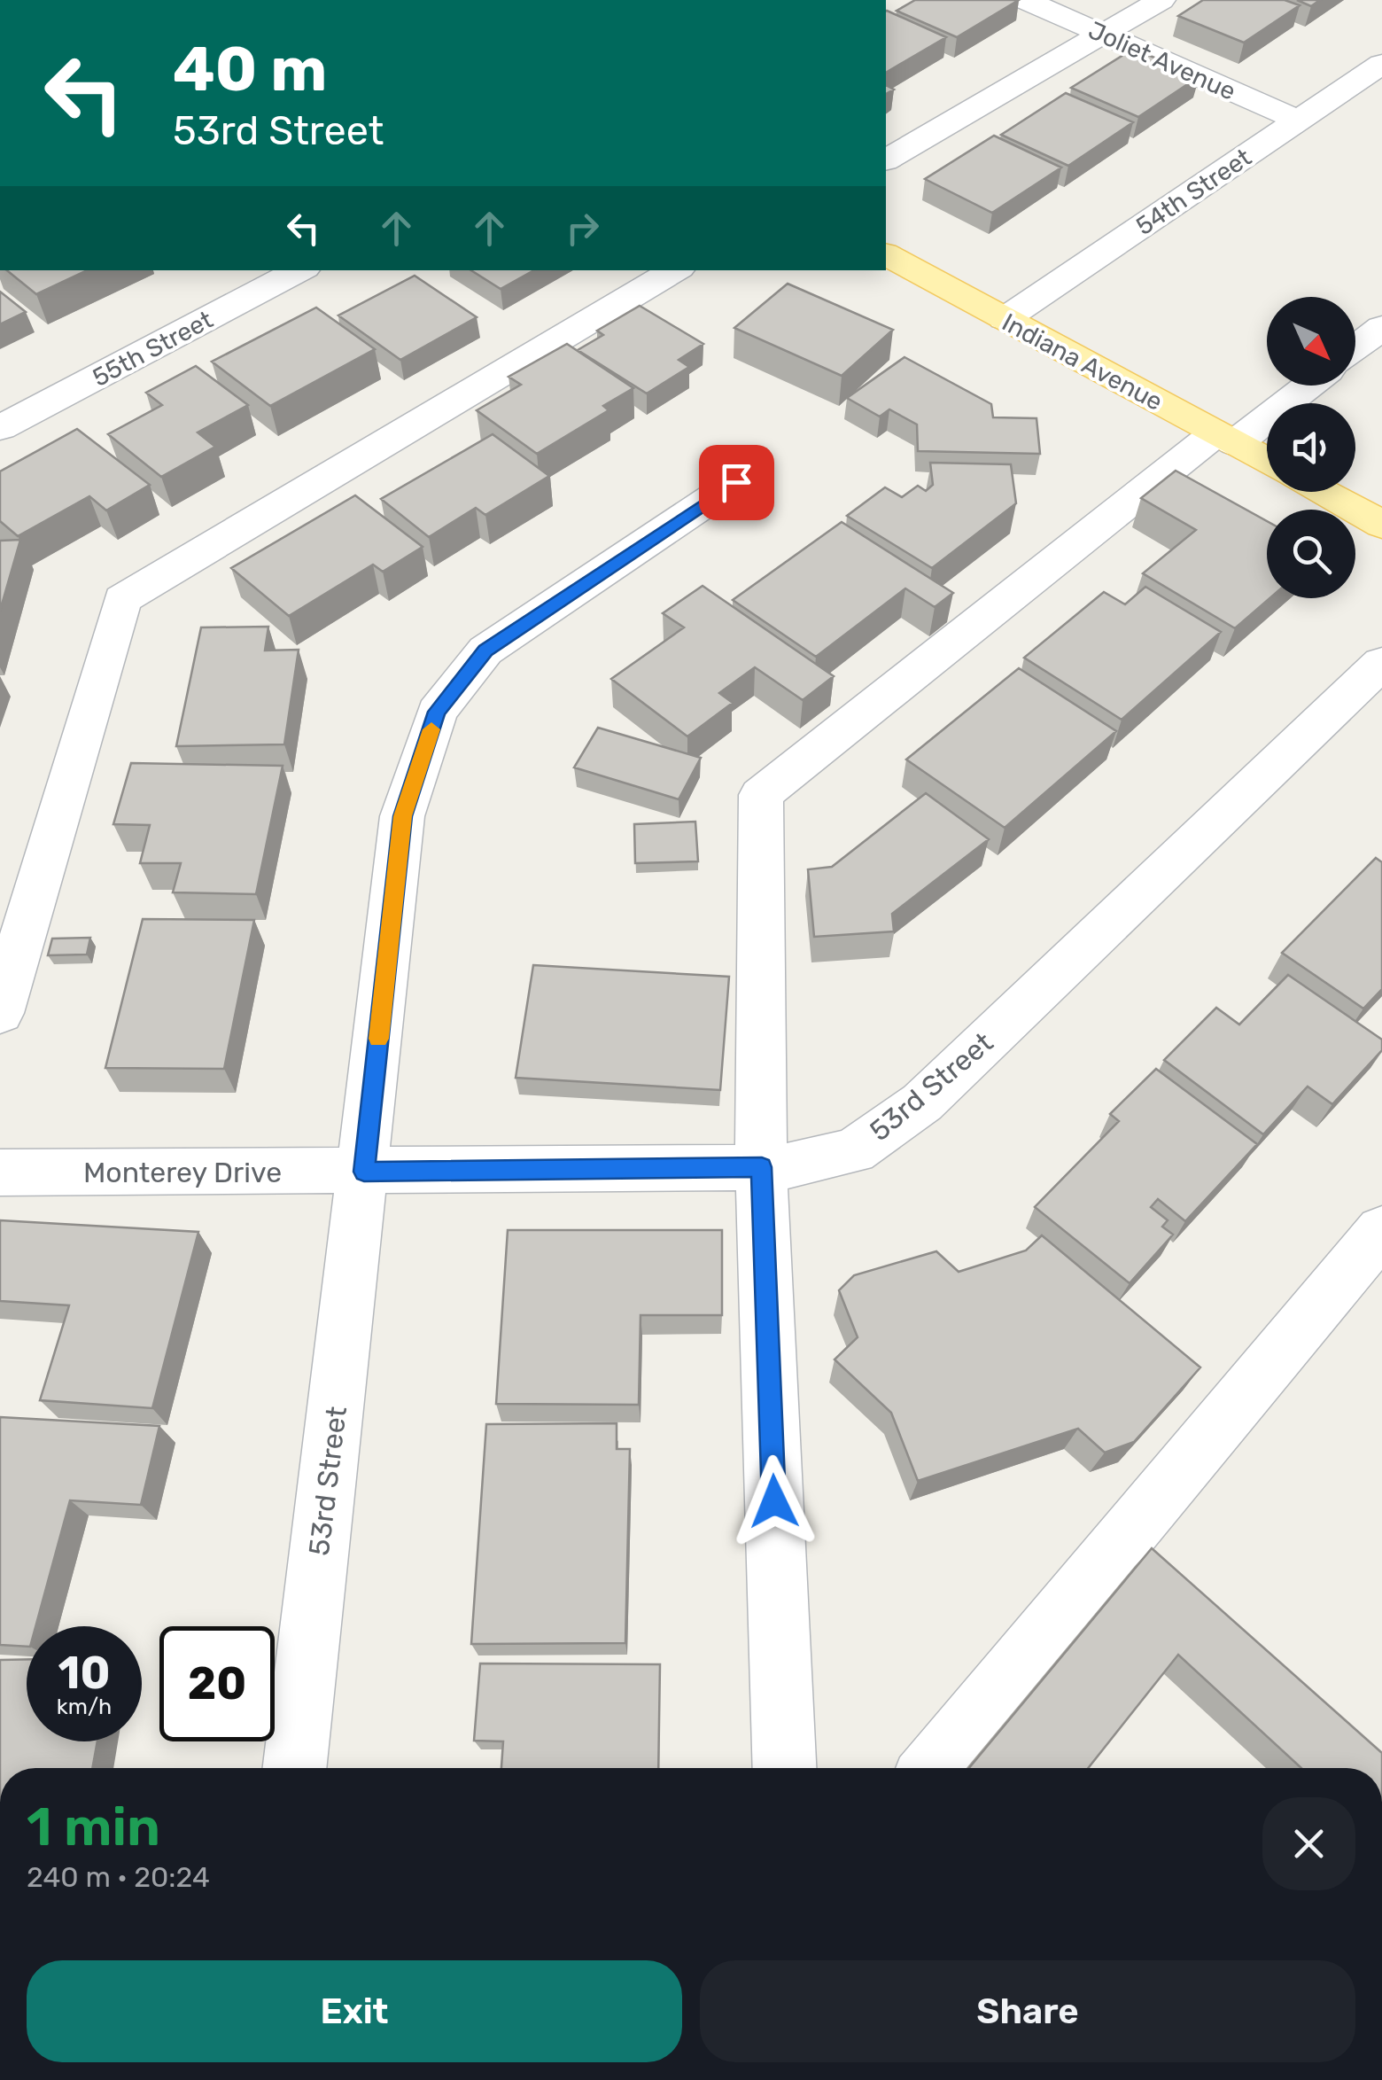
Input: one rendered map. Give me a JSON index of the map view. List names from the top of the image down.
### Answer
{
  "streets": {
    "main road": ["Indiana Avenue"],
    "street": [
      "Joliet Avenue",
      "54th Street",
      "55th Street",
      "53rd Street",
      "Monterey Drive"
    ]
  },
  "crossings": [
    ["Joliet Avenue", "54th Street"],
    ["54th Street", "Indiana Avenue"],
    ["53rd Street", "Monterey Drive"]
  ],
  "north": "bottom right",
  "page": {
    "turn": ["40 m", "53rd Street"],
    "speed": "10 km/h",
    "limit": "20",
    "heading": ["1 min", "240 m · 20:24"],
    "buttons": ["Exit", "Share"]
  }
}
